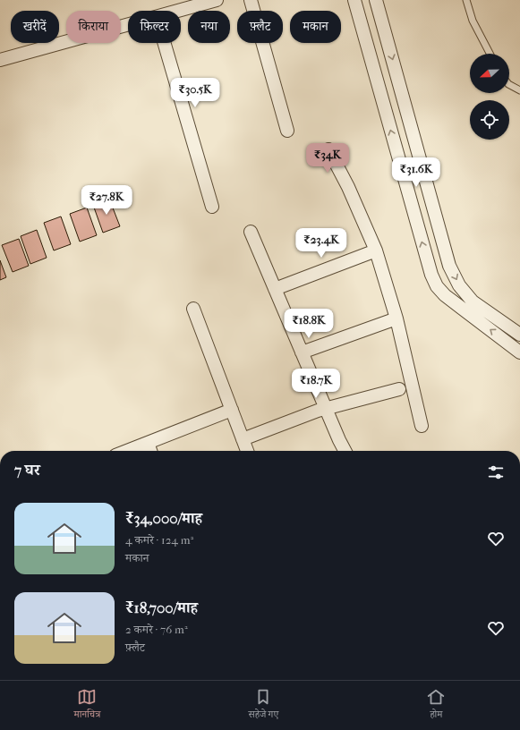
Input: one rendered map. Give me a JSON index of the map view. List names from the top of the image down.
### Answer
{
  "north": "left",
  "page": {
    "chip": [
      "खरीदें",
      "किराया",
      "फ़िल्टर",
      "नया",
      "फ़्लैट",
      "मकान"
    ],
    "price": [
      "₹30.5K",
      "₹34K",
      "₹31.6K",
      "₹27.8K",
      "₹23.4K",
      "₹18.8K",
      "₹18.7K"
    ],
    "heading": "7 घर",
    "list": [
      {
        "name": "₹34,000/माह",
        "note": "4 कमरे · 124 m² · मकान"
      },
      {
        "name": "₹18,700/माह",
        "note": "2 कमरे · 76 m² · फ़्लैट"
      }
    ],
    "tabs": ["मानचित्र", "सहेजे गए", "होम"]
  }
}
